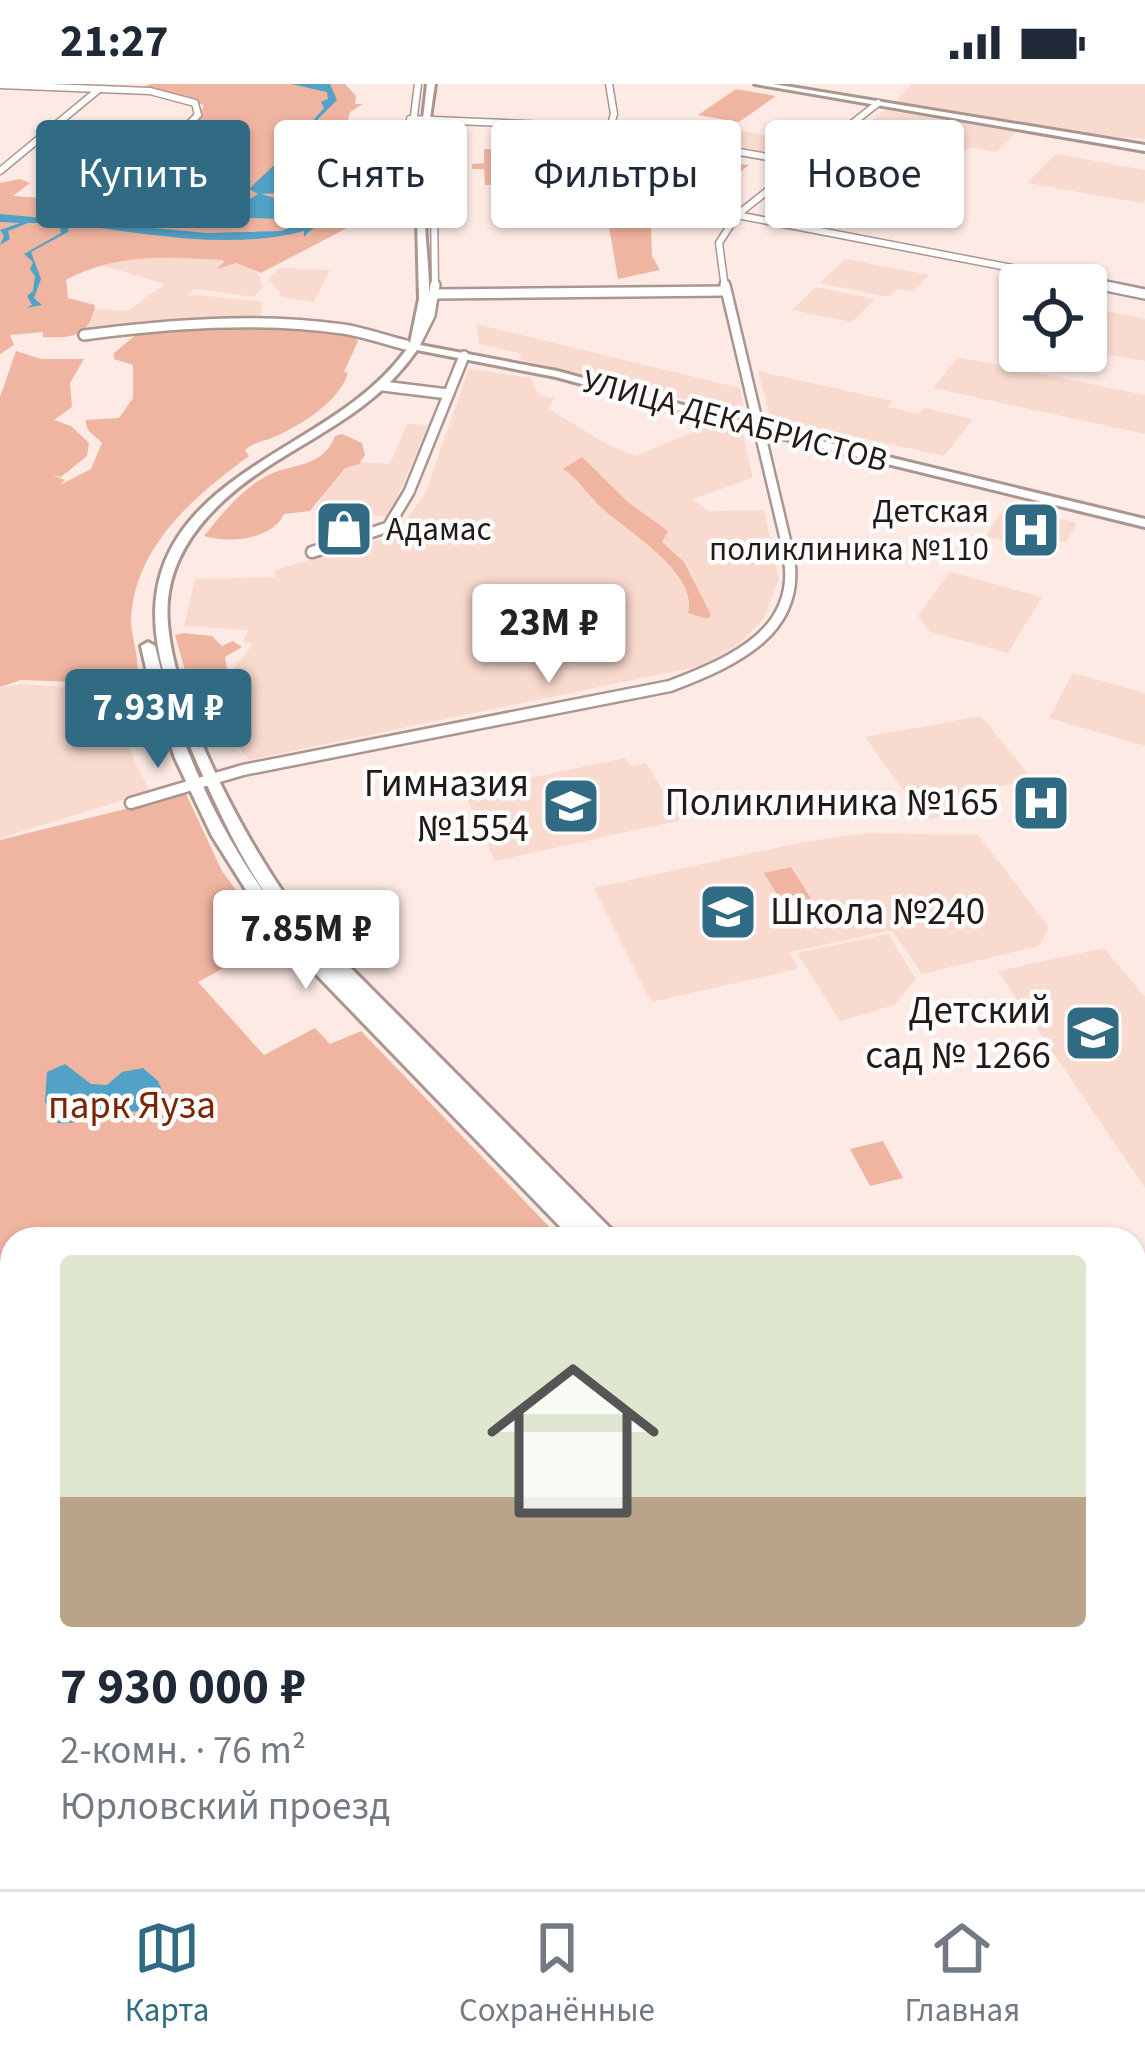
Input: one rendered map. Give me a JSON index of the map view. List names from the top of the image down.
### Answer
{
  "streets": {
    "main road": ["УЛИЦА ДЕКАБРИСТОВ"]
  },
  "parks": ["парк Яуза"],
  "places": {
    "shop": ["Адамас"],
    "hospital": ["Детская поликлиника №110", "Поликлиника №165"],
    "school or university": ["Гимназия №1554", "Школа №240", "Детский сад № 1266"]
  },
  "page": {
    "status": "21:27",
    "chip": [
      "Купить",
      "Снять",
      "Фильтры",
      "Новое"
    ],
    "price": ["23M ₽", "7.93M ₽", "7.85M ₽"],
    "list": [
      {
        "name": "7 930 000 ₽",
        "note": "2-комн. · 76 m² · Юрловский проезд"
      }
    ],
    "tabs": ["Карта", "Сохранённые", "Главная"]
  }
}
